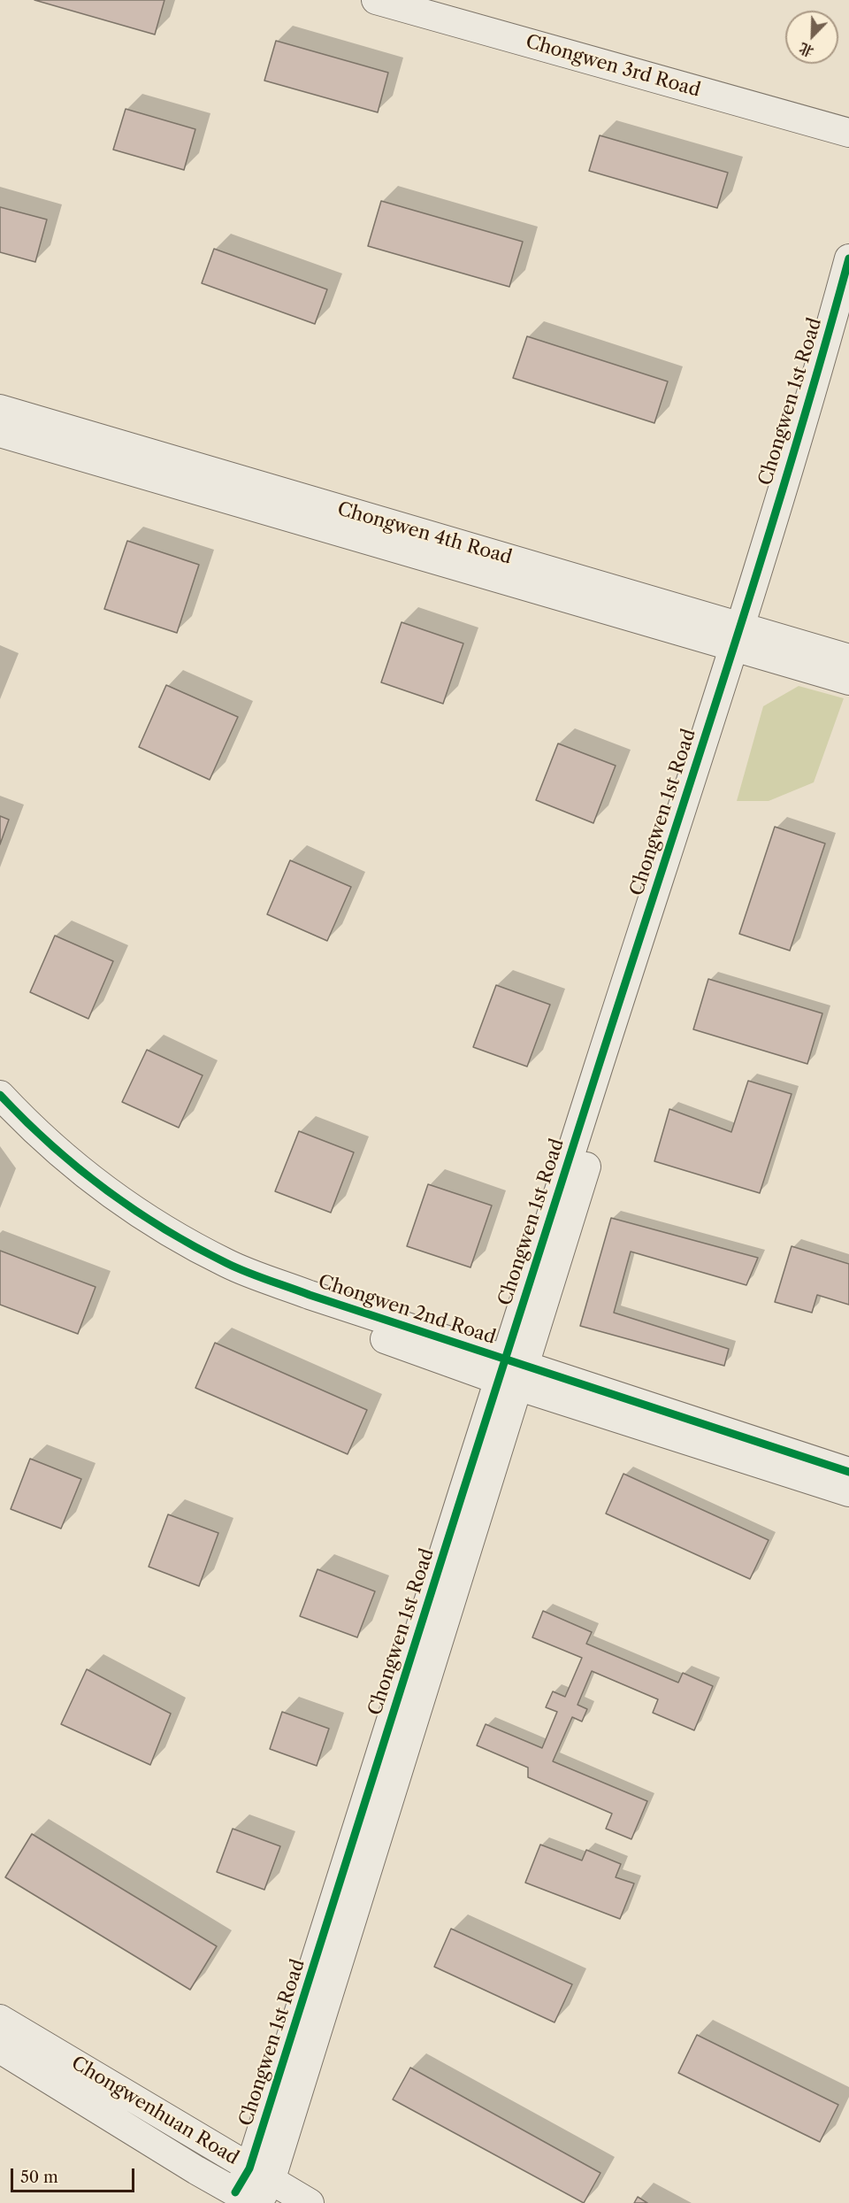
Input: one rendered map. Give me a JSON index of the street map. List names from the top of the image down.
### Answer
{
  "streets": {
    "street": [
      "Chongwen 3rd Road",
      "Chongwen 1st Road",
      "Chongwen 4th Road",
      "Chongwen 2nd Road",
      "Chongwenhuan Road"
    ]
  },
  "crossings": [
    ["Chongwen 1st Road", "Chongwen 4th Road"],
    ["Chongwen 1st Road", "Chongwen 2nd Road"],
    ["Chongwen 1st Road", "Chongwenhuan Road"]
  ],
  "scale_bar": "50 m",
  "north": "bottom left"
}
